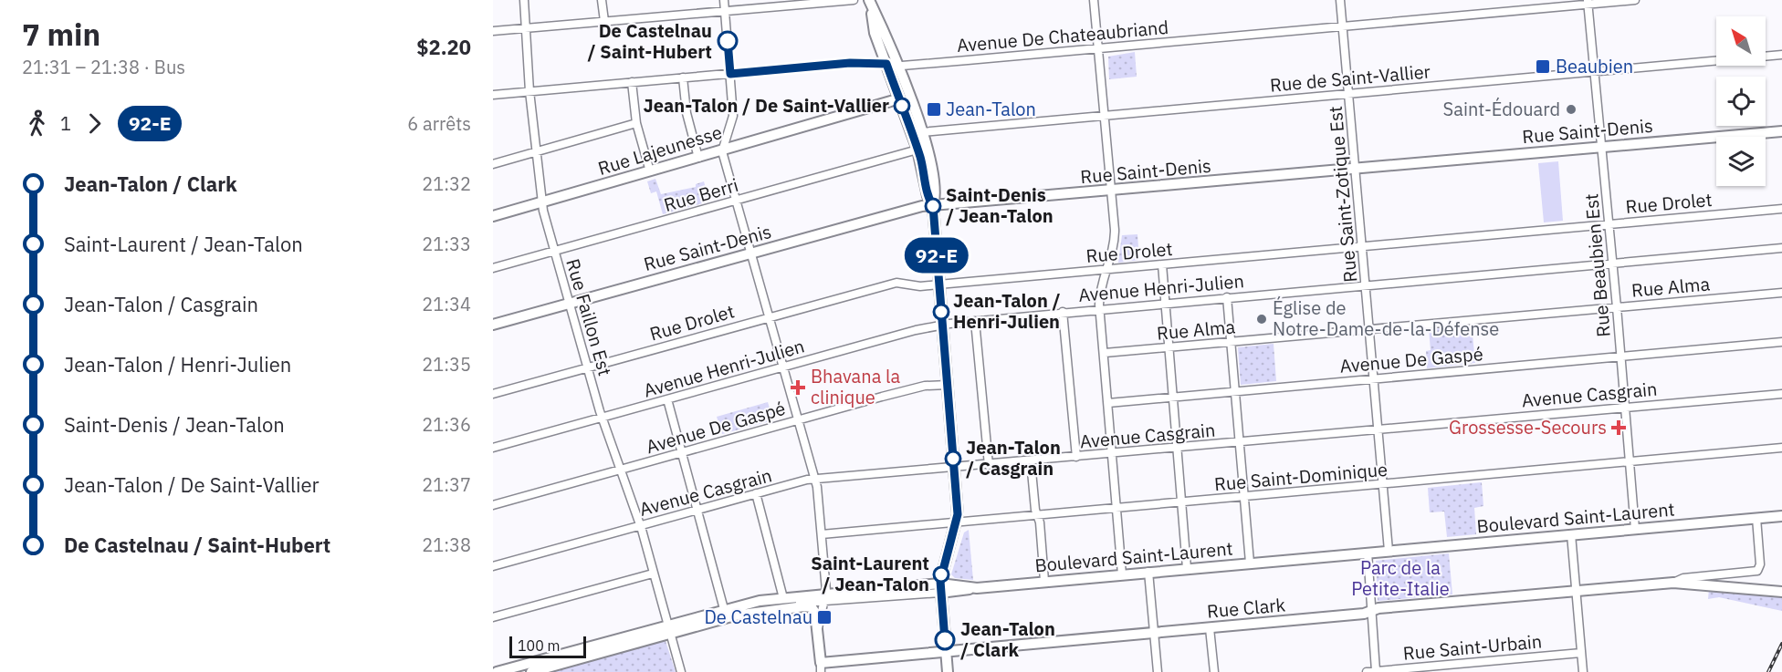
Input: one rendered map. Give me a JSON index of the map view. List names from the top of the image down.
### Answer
{
  "streets": {
    "main road": [
      "Rue Saint-Denis",
      "Rue Lajeunesse",
      "Boulevard Saint-Laurent",
      "Rue Clark"
    ],
    "street": [
      "Avenue De Chateaubriand",
      "Rue de Saint-Vallier",
      "Rue Saint-Zotique Est",
      "Rue Berri",
      "Rue Drolet",
      "Rue Beaubien Est",
      "Rue Alma",
      "Avenue Henri-Julien",
      "Rue Faillon Est",
      "Avenue De Gaspé",
      "Avenue Casgrain",
      "Rue Saint-Dominique",
      "Rue Saint-Urbain"
    ]
  },
  "crossings": [
    ["Avenue De Chateaubriand", "Rue Saint-Zotique Est"],
    ["Avenue De Chateaubriand", "Rue Beaubien Est"],
    ["Avenue De Chateaubriand", "Rue Faillon Est"],
    ["Rue de Saint-Vallier", "Rue Saint-Zotique Est"],
    ["Rue de Saint-Vallier", "Rue Beaubien Est"],
    ["Rue Saint-Denis", "Rue Saint-Zotique Est"],
    ["Rue Saint-Denis", "Rue Beaubien Est"],
    ["Rue Saint-Denis", "Rue Faillon Est"],
    ["Rue Lajeunesse", "Rue Faillon Est"],
    ["Rue Saint-Zotique Est", "Rue Drolet"],
    ["Rue Saint-Zotique Est", "Rue Alma"],
    ["Rue Saint-Zotique Est", "Avenue Henri-Julien"],
    ["Rue Saint-Zotique Est", "Avenue De Gaspé"],
    ["Rue Saint-Zotique Est", "Avenue Casgrain"],
    ["Rue Saint-Zotique Est", "Rue Saint-Dominique"],
    ["Rue Saint-Zotique Est", "Boulevard Saint-Laurent"],
    ["Rue Berri", "Rue Faillon Est"],
    ["Rue Drolet", "Rue Beaubien Est"],
    ["Rue Drolet", "Rue Faillon Est"],
    ["Rue Beaubien Est", "Rue Alma"],
    ["Rue Beaubien Est", "Avenue Henri-Julien"],
    ["Rue Beaubien Est", "Avenue De Gaspé"],
    ["Rue Beaubien Est", "Avenue Casgrain"],
    ["Rue Beaubien Est", "Rue Saint-Dominique"],
    ["Rue Beaubien Est", "Boulevard Saint-Laurent"],
    ["Avenue Henri-Julien", "Rue Faillon Est"],
    ["Rue Faillon Est", "Avenue De Gaspé"],
    ["Rue Faillon Est", "Avenue Casgrain"],
    ["Rue Faillon Est", "Boulevard Saint-Laurent"],
    ["Boulevard Saint-Laurent", "Rue Clark"]
  ],
  "parks": ["Parc de la Petite-Italie"],
  "places": {
    "other": [
      "De Castelnau / Saint-Hubert",
      "Jean-Talon / De Saint-Vallier",
      "Saint-Édouard",
      "Saint-Denis / Jean-Talon",
      "Jean-Talon / Henri-Julien",
      "Église de Notre-Dame-de-la-Défense",
      "Jean-Talon / Casgrain",
      "Saint-Laurent / Jean-Talon",
      "Jean-Talon / Clark"
    ],
    "transit": ["Beaubien", "Jean-Talon", "De Castelnau"],
    "health": ["Bhavana la clinique", "Grossesse-Secours"]
  },
  "lines": ["bus line 92-E"],
  "scale_bar": "100 m",
  "north": "top left",
  "page": {
    "heading": ["7 min", "21:31 – 21:38 · Bus", "$2.20"],
    "on_map": "92-E",
    "legs": ["1", "92-E", "6 arrêts"],
    "list": [
      {
        "name": "Jean-Talon / Clark",
        "value": "21:32"
      },
      {
        "name": "Saint-Laurent / Jean-Talon",
        "value": "21:33"
      },
      {
        "name": "Jean-Talon / Casgrain",
        "value": "21:34"
      },
      {
        "name": "Jean-Talon / Henri-Julien",
        "value": "21:35"
      },
      {
        "name": "Saint-Denis / Jean-Talon",
        "value": "21:36"
      },
      {
        "name": "Jean-Talon / De Saint-Vallier",
        "value": "21:37"
      },
      {
        "name": "De Castelnau / Saint-Hubert",
        "value": "21:38"
      }
    ],
    "scale": "100 m"
  }
}
